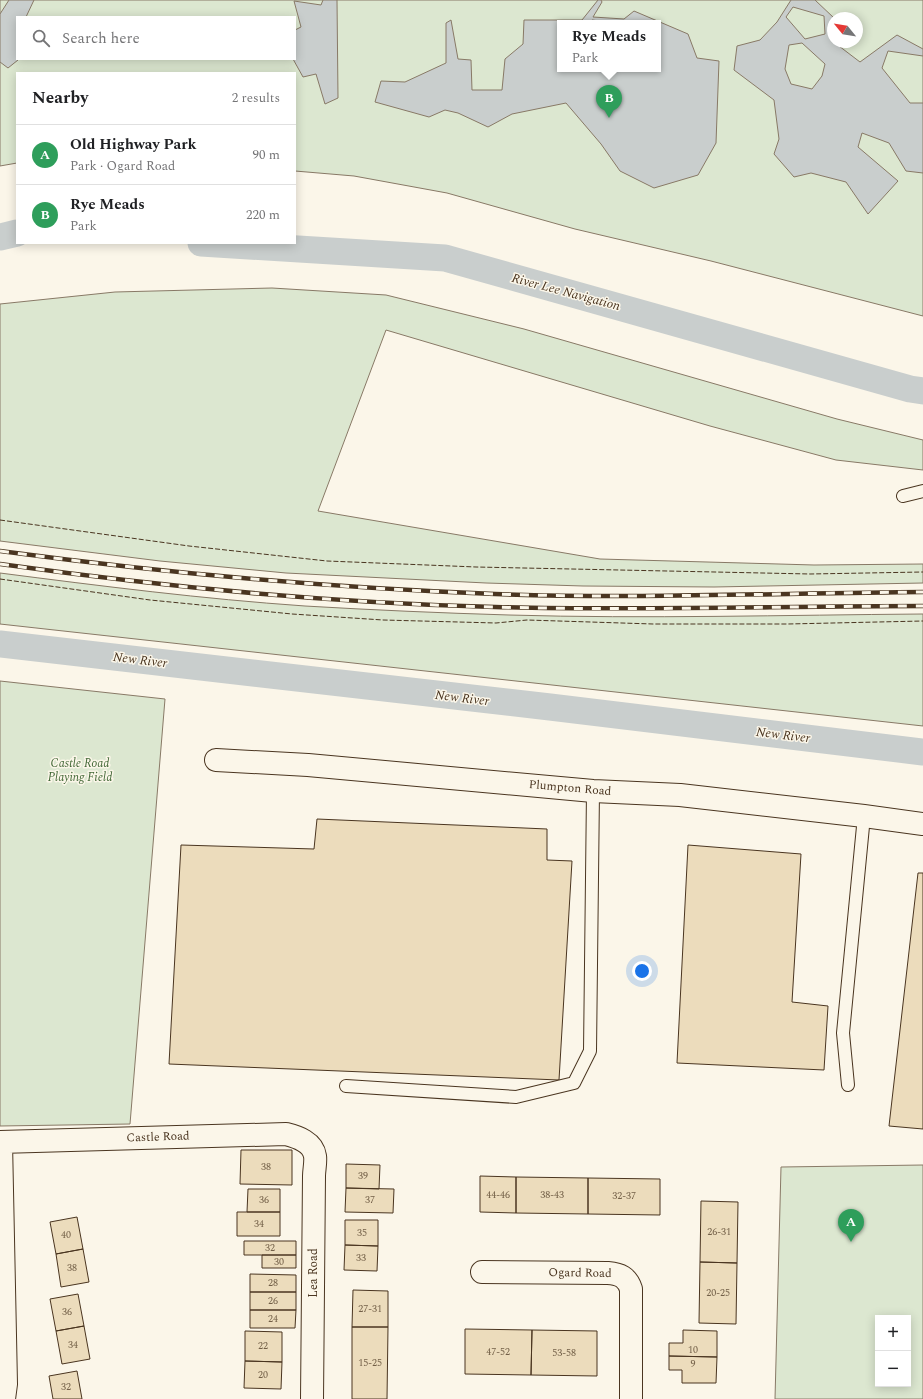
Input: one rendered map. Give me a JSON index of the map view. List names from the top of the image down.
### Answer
{
  "streets": {
    "street": [
      "Plumpton Road",
      "Castle Road",
      "Lea Road",
      "Ogard Road"
    ]
  },
  "crossings": [
    ["Castle Road", "Lea Road"]
  ],
  "water": ["River Lee Navigation", "New River"],
  "parks": ["Castle Road Playing Field"],
  "house_numbers": [
    "38",
    "39",
    "44-46",
    "38-43",
    "32-37",
    "36",
    "37",
    "34",
    "26-31",
    "35",
    "40",
    "32",
    "33",
    "30",
    "38",
    "28",
    "20-25",
    "26",
    "27-31",
    "36",
    "24",
    "34",
    "22",
    "10",
    "47-52",
    "53-58",
    "15-25",
    "9",
    "20",
    "32"
  ],
  "north": "top left",
  "page": {
    "search": "Search here",
    "popup": ["Rye Meads", "Park"],
    "heading": ["Nearby", "2 results"],
    "pins": ["B", "A"],
    "list": [
      {
        "mark": "A",
        "name": "Old Highway Park",
        "note": "Park · Ogard Road",
        "value": "90 m"
      },
      {
        "mark": "B",
        "name": "Rye Meads",
        "note": "Park",
        "value": "220 m"
      }
    ],
    "map_buttons": ["+", "−"]
  }
}
